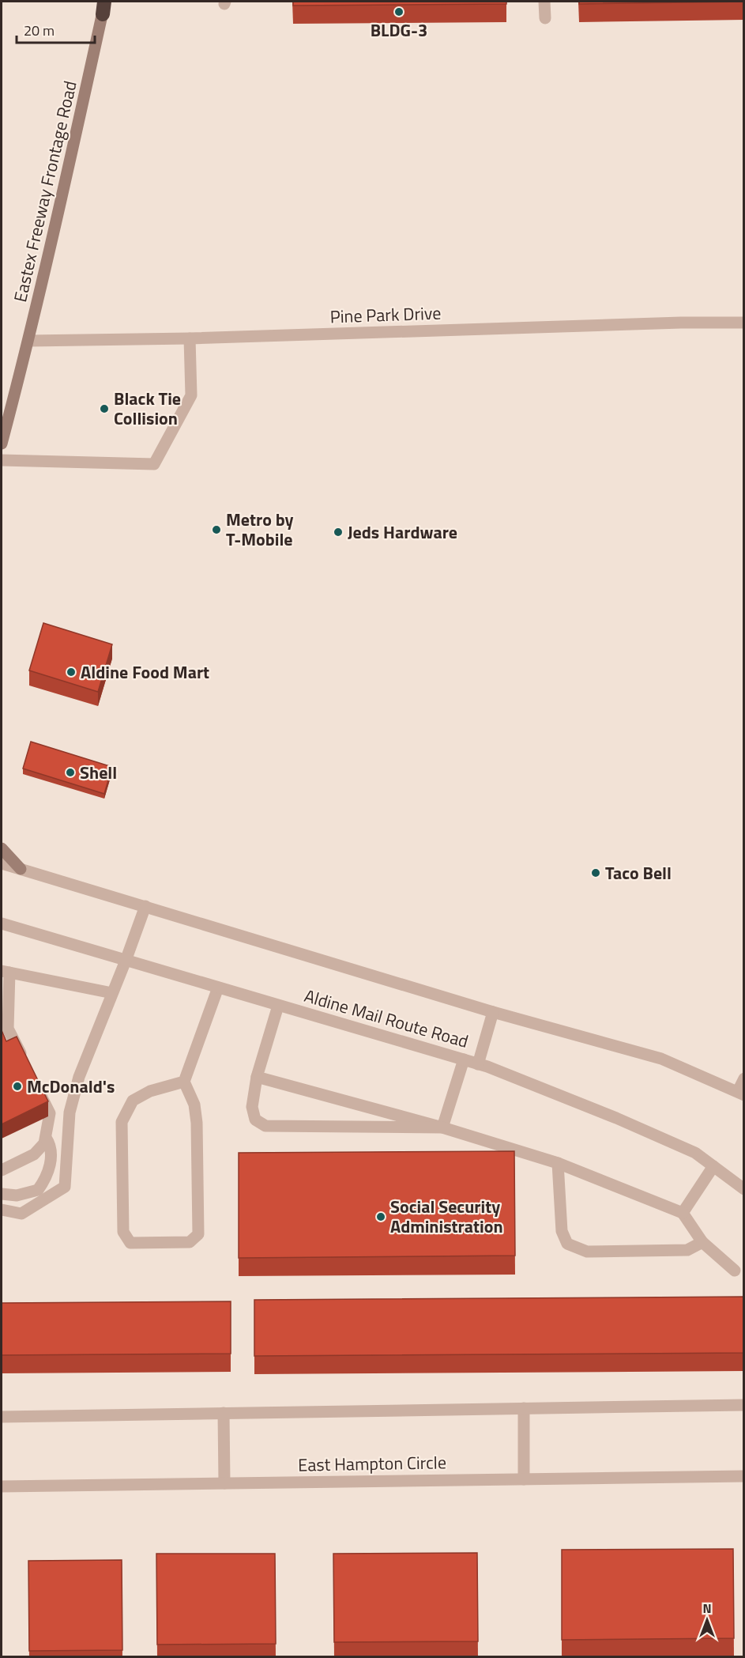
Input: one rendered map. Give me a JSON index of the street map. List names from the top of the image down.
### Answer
{
  "streets": {
    "main road": ["Eastex Freeway Frontage Road"],
    "street": ["Pine Park Drive", "Aldine Mail Route Road", "East Hampton Circle"]
  },
  "crossings": [
    ["Eastex Freeway Frontage Road", "Pine Park Drive"]
  ],
  "places": [
    "BLDG-3",
    "Black Tie Collision",
    "Metro by T-Mobile",
    "Jeds Hardware",
    "Aldine Food Mart",
    "Shell",
    "Taco Bell",
    "McDonald's",
    "Social Security Administration"
  ],
  "scale_bar": "20 m",
  "north": "top"
}
